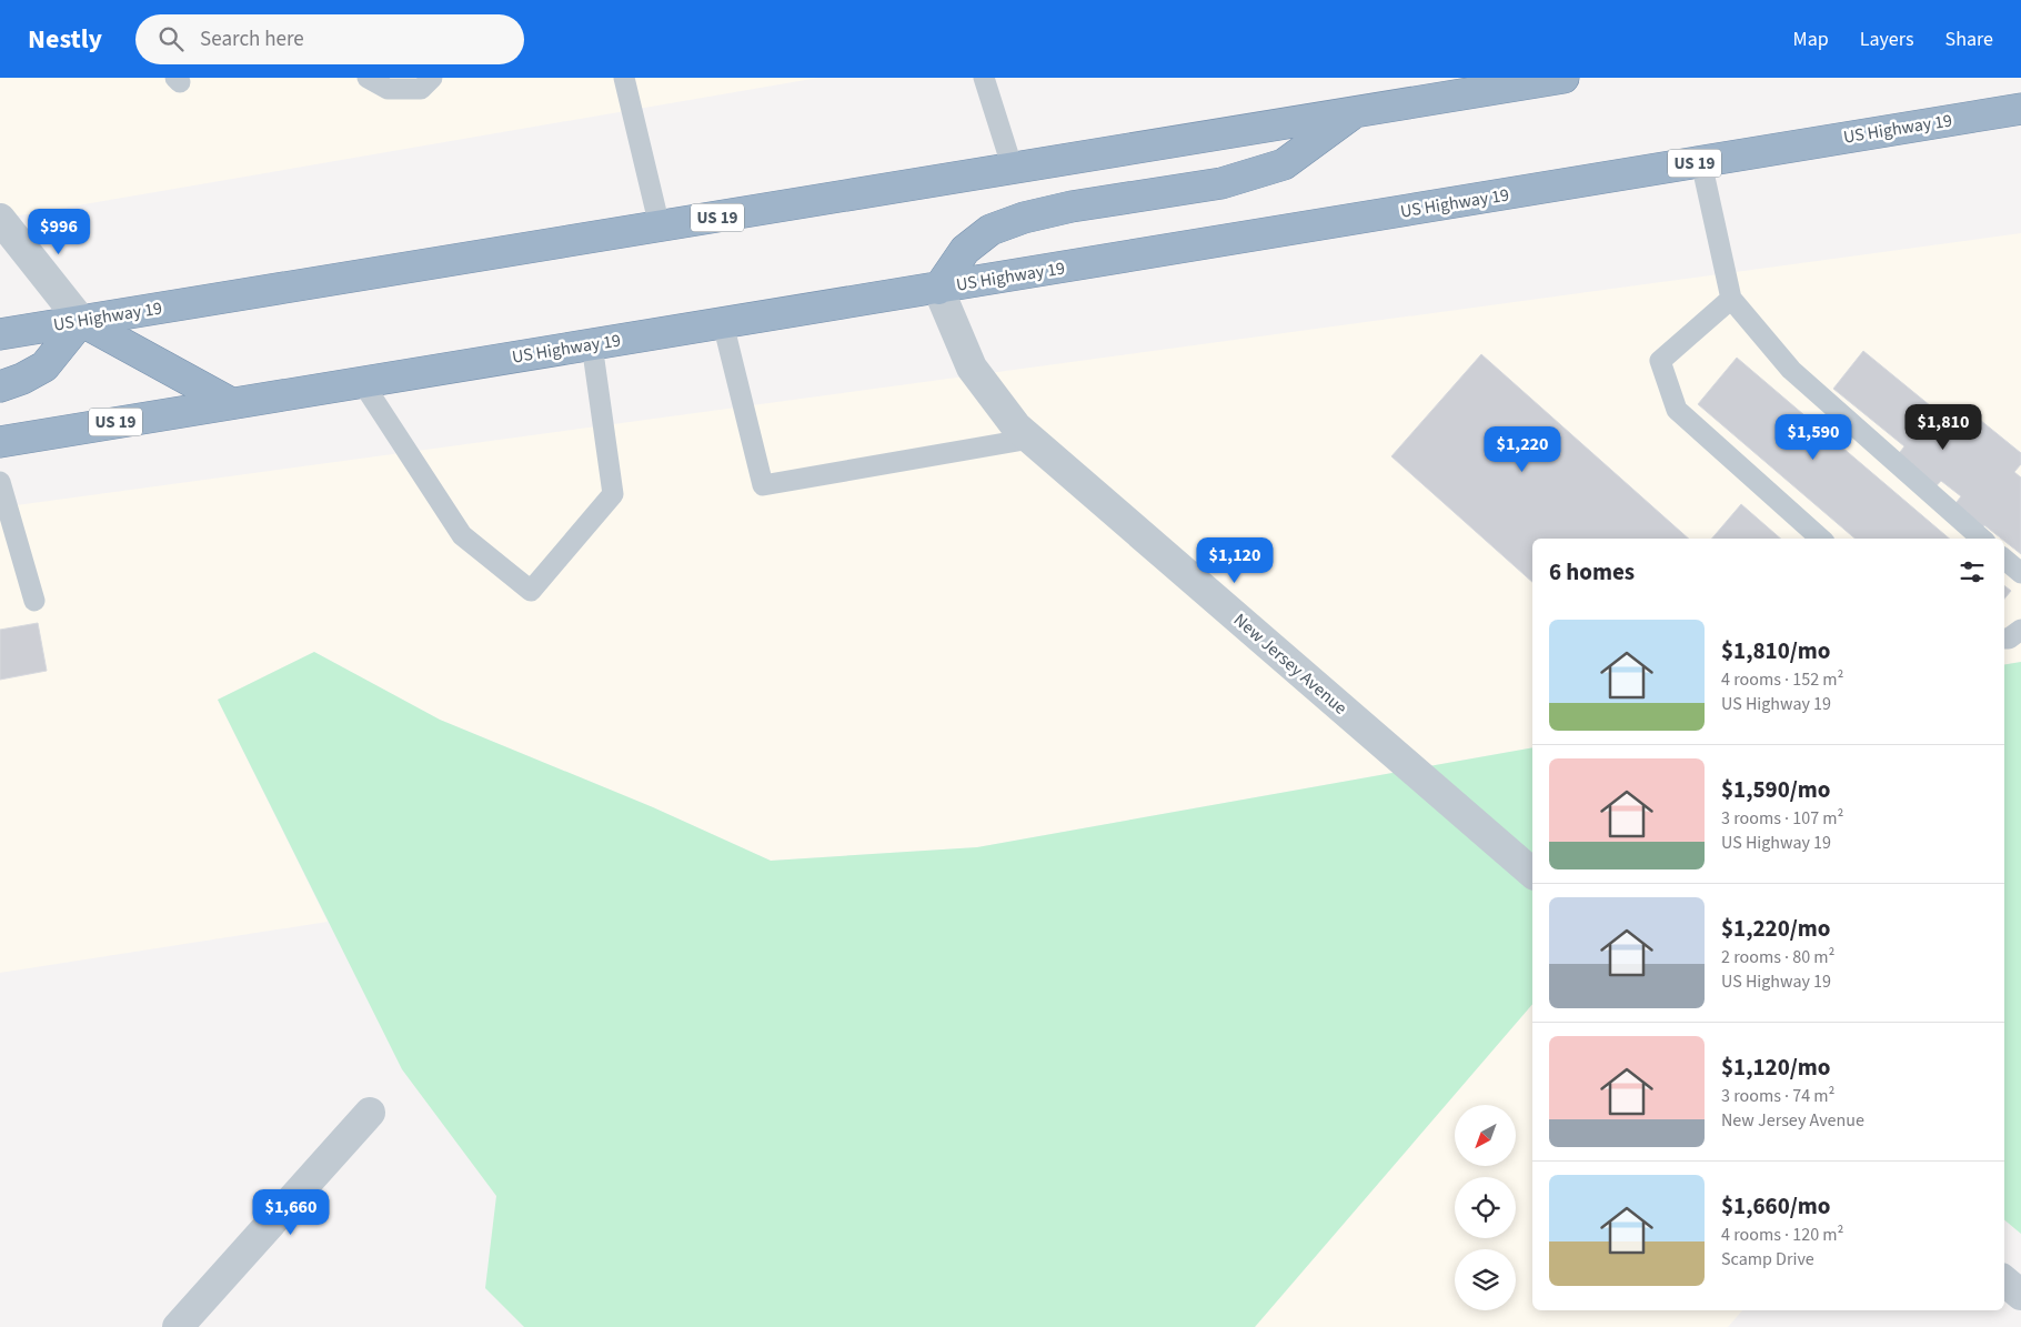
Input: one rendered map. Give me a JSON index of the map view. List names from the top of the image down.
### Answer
{
  "streets": {
    "highway": ["US Highway 19", "US 19"],
    "street": ["New Jersey Avenue"]
  },
  "crossings": [
    ["US Highway 19", "New Jersey Avenue"]
  ],
  "north": "bottom left",
  "page": {
    "header": "Nestly",
    "search": "Search here",
    "nav": ["Map", "Layers", "Share"],
    "price": [
      "$996",
      "$1,810",
      "$1,590",
      "$1,220",
      "$1,120",
      "$1,660"
    ],
    "heading": "6 homes",
    "list": [
      {
        "name": "$1,810/mo",
        "note": "4 rooms · 152 m² · US Highway 19"
      },
      {
        "name": "$1,590/mo",
        "note": "3 rooms · 107 m² · US Highway 19"
      },
      {
        "name": "$1,220/mo",
        "note": "2 rooms · 80 m² · US Highway 19"
      },
      {
        "name": "$1,120/mo",
        "note": "3 rooms · 74 m² · New Jersey Avenue"
      },
      {
        "name": "$1,660/mo",
        "note": "4 rooms · 120 m² · Scamp Drive"
      }
    ]
  }
}
